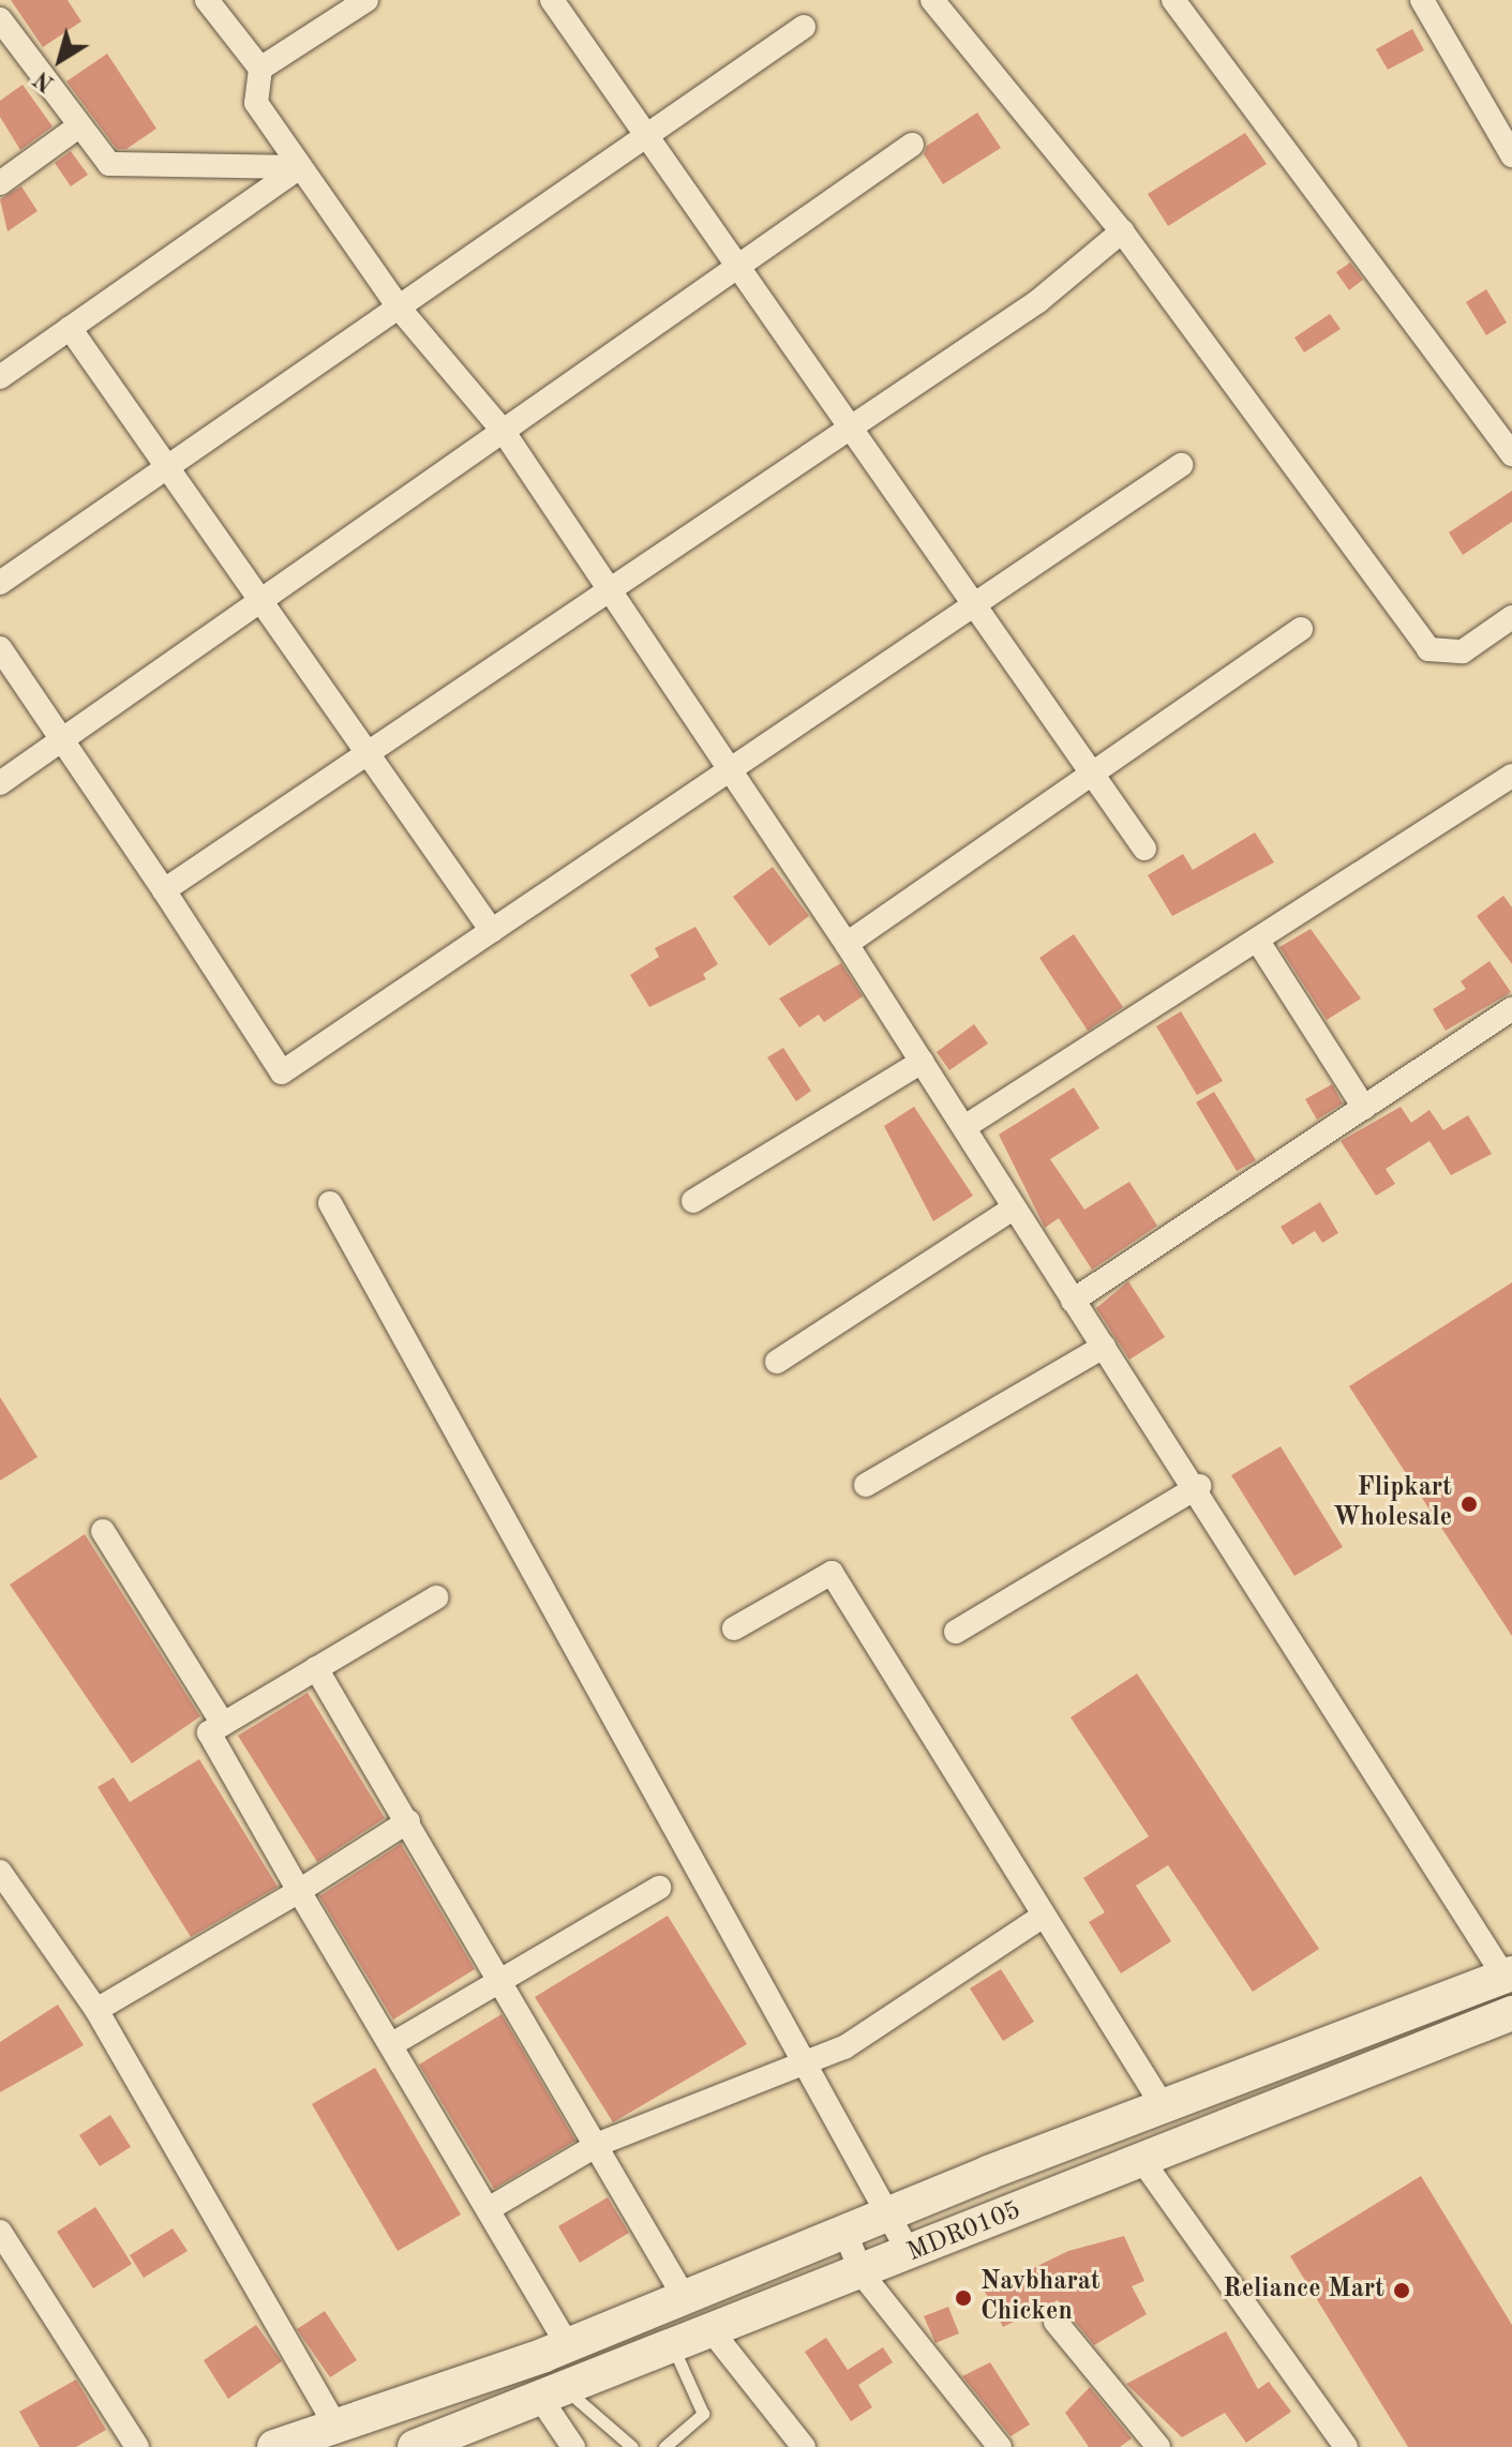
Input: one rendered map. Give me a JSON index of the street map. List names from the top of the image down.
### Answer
{
  "streets": {
    "main road": ["MDR0105"]
  },
  "places": ["Flipkart Wholesale", "Reliance Mart", "Navbharat Chicken"],
  "north": "bottom left"
}
